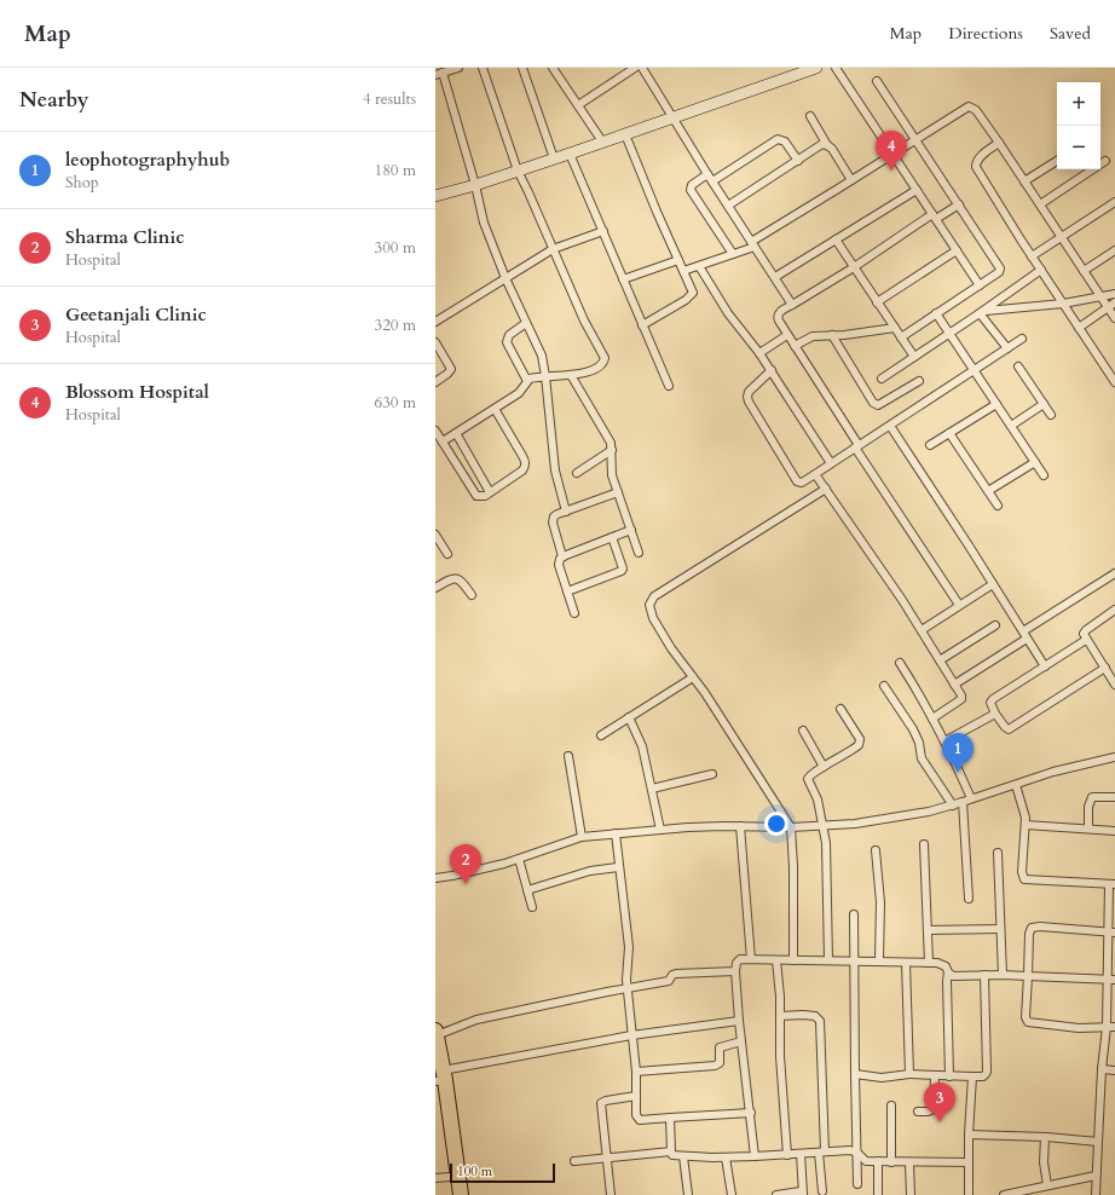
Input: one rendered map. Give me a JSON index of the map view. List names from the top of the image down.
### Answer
{
  "scale_bar": "100 m",
  "page": {
    "header": "Map",
    "nav": ["Map", "Directions", "Saved"],
    "heading": ["Nearby", "4 results"],
    "map_buttons": ["+", "−"],
    "list": [
      {
        "mark": "1",
        "name": "leophotographyhub",
        "note": "Shop",
        "value": "180 m"
      },
      {
        "mark": "2",
        "name": "Sharma Clinic",
        "note": "Hospital",
        "value": "300 m"
      },
      {
        "mark": "3",
        "name": "Geetanjali Clinic",
        "note": "Hospital",
        "value": "320 m"
      },
      {
        "mark": "4",
        "name": "Blossom Hospital",
        "note": "Hospital",
        "value": "630 m"
      }
    ],
    "pins": [
      "4",
      "1",
      "2",
      "3"
    ],
    "scale": "100 m"
  }
}
